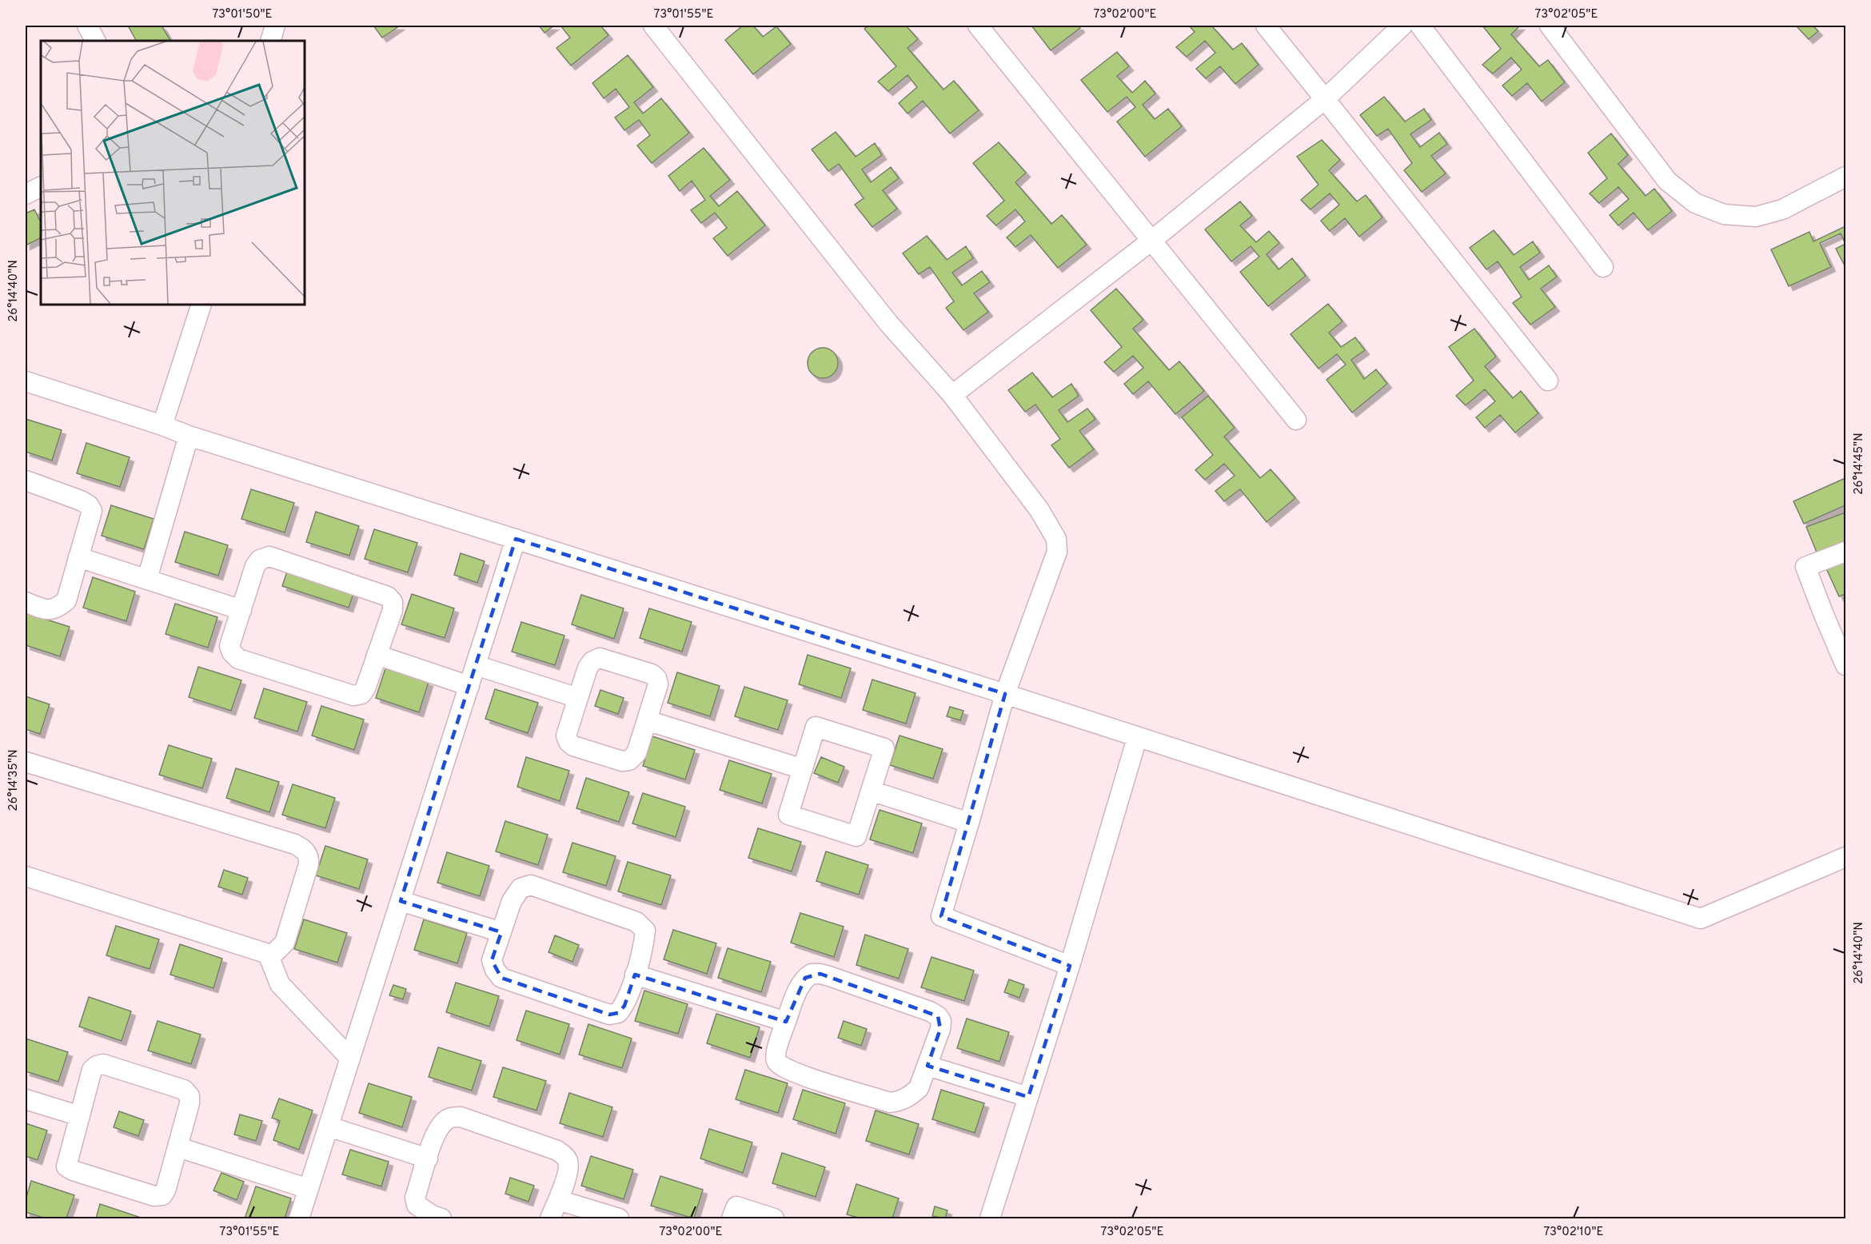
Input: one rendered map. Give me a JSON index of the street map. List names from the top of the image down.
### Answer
{
  "coordinates": [
    "73°01'50\"E",
    "73°01'55\"E",
    "73°02'00\"E",
    "73°02'05\"E",
    "26°14'40\"N",
    "26°14'45\"N",
    "26°14'35\"N",
    "73°02'10\"E"
  ]
}
